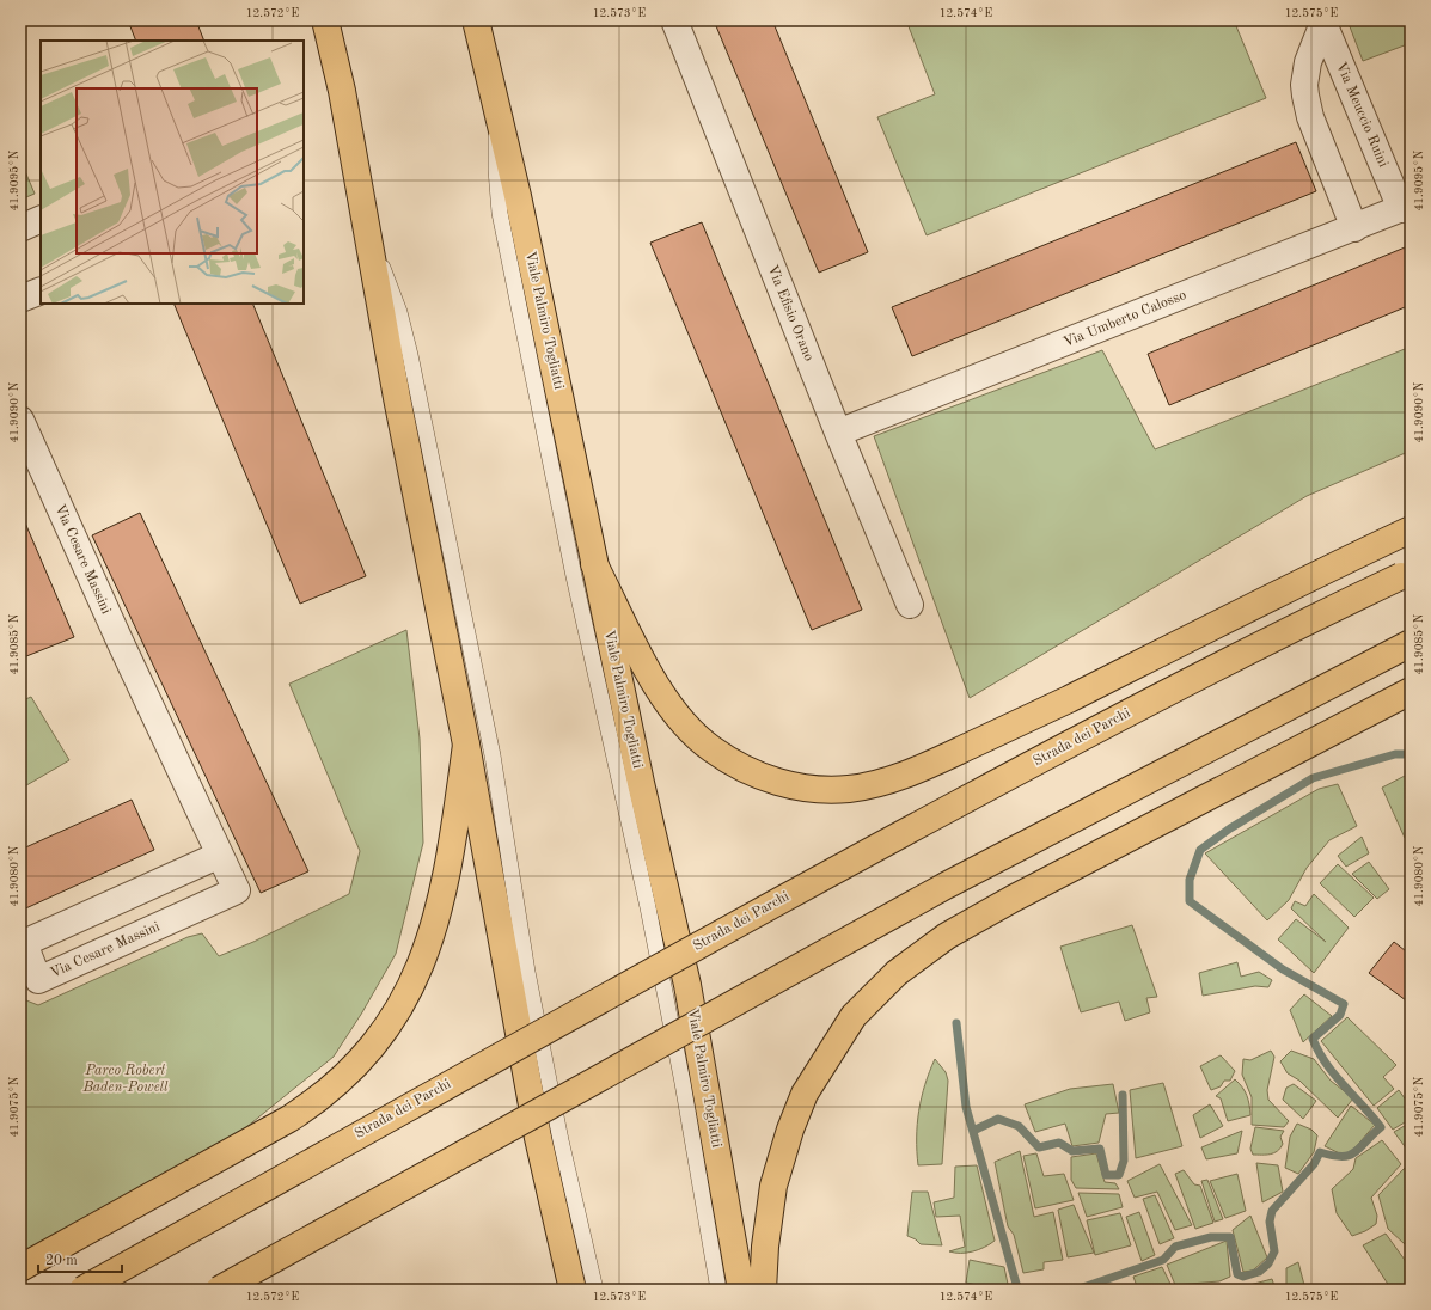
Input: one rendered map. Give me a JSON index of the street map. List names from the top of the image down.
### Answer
{
  "streets": {
    "main road": ["Viale Palmiro Togliatti", "Strada dei Parchi"],
    "street": [
      "Via Meuccio Ruini",
      "Via Efisio Orano",
      "Via Umberto Calosso",
      "Via Cesare Massini"
    ]
  },
  "crossings": [
    ["Via Meuccio Ruini", "Via Umberto Calosso"],
    ["Via Efisio Orano", "Via Umberto Calosso"]
  ],
  "parks": ["Parco Robert Baden-Powell"],
  "scale_bar": "20 m",
  "coordinates": [
    "12.572°E",
    "12.573°E",
    "12.574°E",
    "12.575°E",
    "41.9095°N",
    "41.9090°N",
    "41.9085°N",
    "41.9080°N",
    "41.9075°N"
  ]
}
